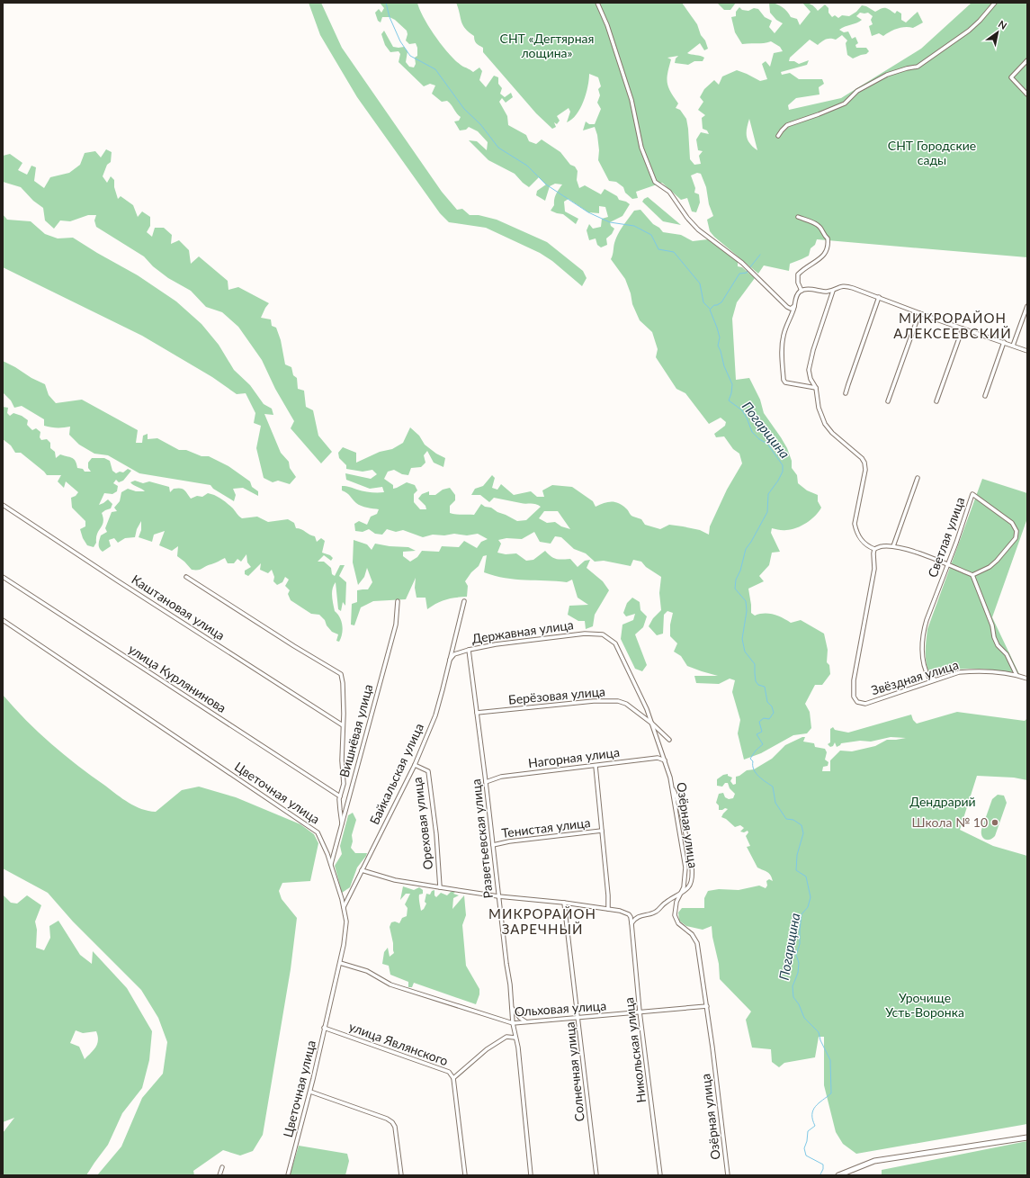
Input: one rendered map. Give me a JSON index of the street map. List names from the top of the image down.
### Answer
{
  "streets": {
    "street": [
      "Светлая улица",
      "Каштановая улица",
      "Державная улица",
      "Звёздная улица",
      "улица Курлянинова",
      "Берёзовая улица",
      "Вишнёвая улица",
      "Нагорная улица",
      "Байкальская улица",
      "Цветочная улица",
      "Ореховая улица",
      "Озёрная улица",
      "Тенистая улица",
      "Разветьевская улица",
      "Ольховая улица",
      "улица Являнского",
      "Никольская улица",
      "Солнечная улица"
    ]
  },
  "crossings": [
    ["Светлая улица", "Звёздная улица"],
    ["Державная улица", "Байкальская улица"],
    ["Державная улица", "Озёрная улица"],
    ["Державная улица", "Разветьевская улица"],
    ["Берёзовая улица", "Озёрная улица"],
    ["Берёзовая улица", "Разветьевская улица"],
    ["Вишнёвая улица", "Цветочная улица"],
    ["Нагорная улица", "Озёрная улица"],
    ["Нагорная улица", "Разветьевская улица"],
    ["Байкальская улица", "Цветочная улица"],
    ["Байкальская улица", "Ореховая улица"],
    ["Цветочная улица", "Ольховая улица"],
    ["Цветочная улица", "улица Являнского"],
    ["Озёрная улица", "Ольховая улица"],
    ["Тенистая улица", "Разветьевская улица"],
    ["Разветьевская улица", "Ольховая улица"],
    ["Ольховая улица", "Никольская улица"],
    ["Ольховая улица", "Солнечная улица"]
  ],
  "districts": ["МИКРОРАЙОН АЛЕКСЕЕВСКИЙ", "МИКРОРАЙОН ЗАРЕЧНЫЙ"],
  "water": ["Погарщина"],
  "parks": [
    "СНТ «Дегтярная лощина»",
    "СНТ Городские сады",
    "Дендрарий",
    "Урочище Усть-Воронка"
  ],
  "places": ["Школа № 10"],
  "north": "top right"
}
